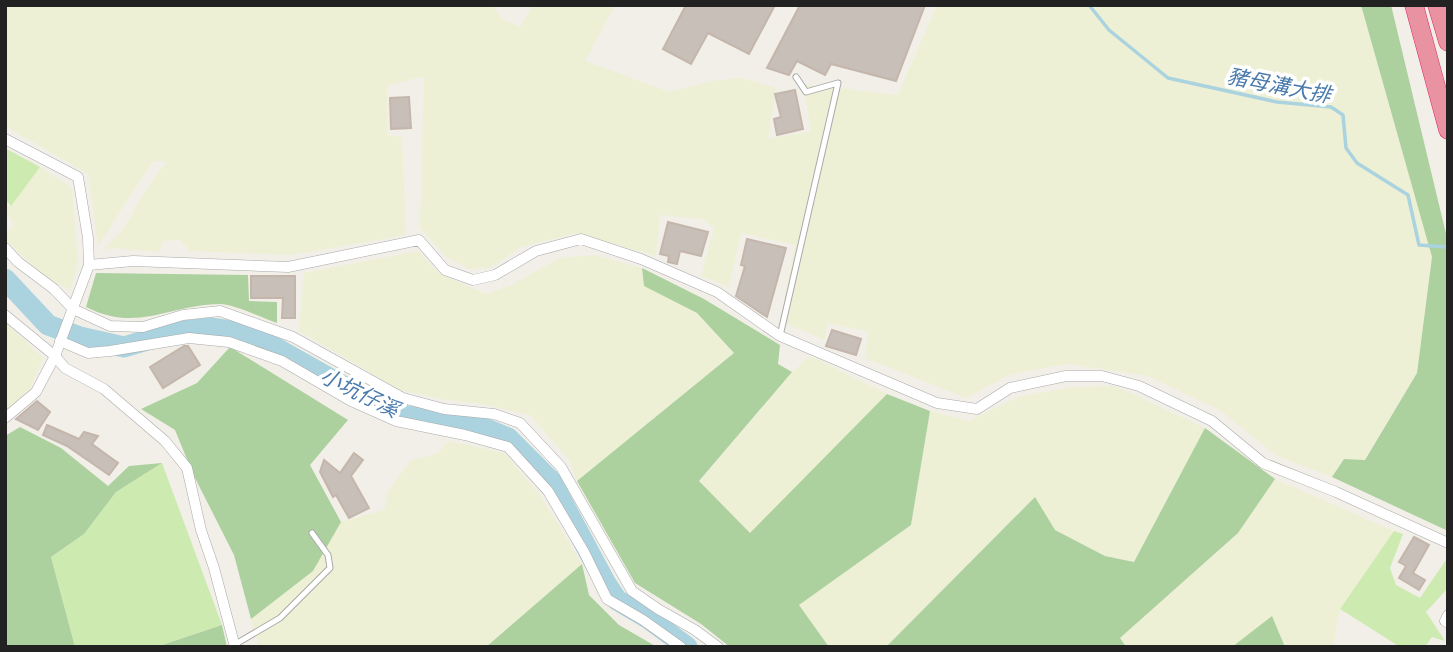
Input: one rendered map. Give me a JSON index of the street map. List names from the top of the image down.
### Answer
{
  "water": ["豬母溝大排", "小坑仔溪"]
}
